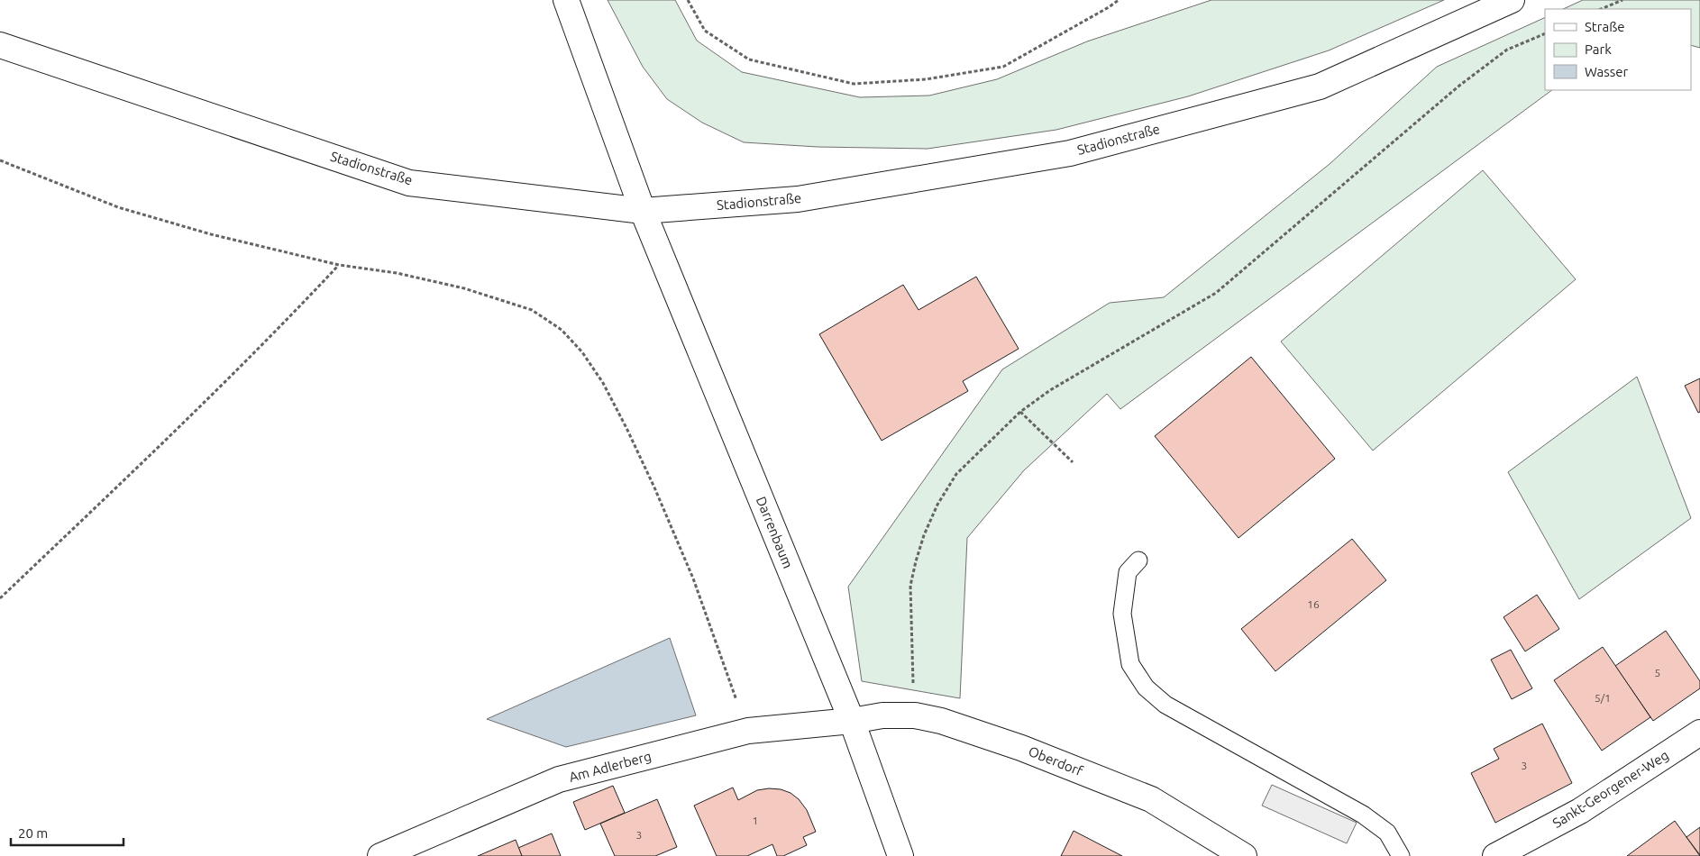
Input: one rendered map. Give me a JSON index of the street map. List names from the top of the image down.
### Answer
{
  "streets": {
    "street": [
      "Stadionstraße",
      "Darrenbaum",
      "Oberdorf",
      "Am Adlerberg",
      "Sankt-Georgener-Weg"
    ]
  },
  "crossings": [
    ["Stadionstraße", "Darrenbaum"],
    ["Darrenbaum", "Oberdorf"],
    ["Darrenbaum", "Am Adlerberg"],
    ["Oberdorf", "Am Adlerberg"]
  ],
  "house_numbers": [
    "16",
    "5",
    "5/1",
    "3",
    "1",
    "3"
  ],
  "legend": ["Straße", "Park", "Wasser"],
  "scale_bar": "20 m"
}
